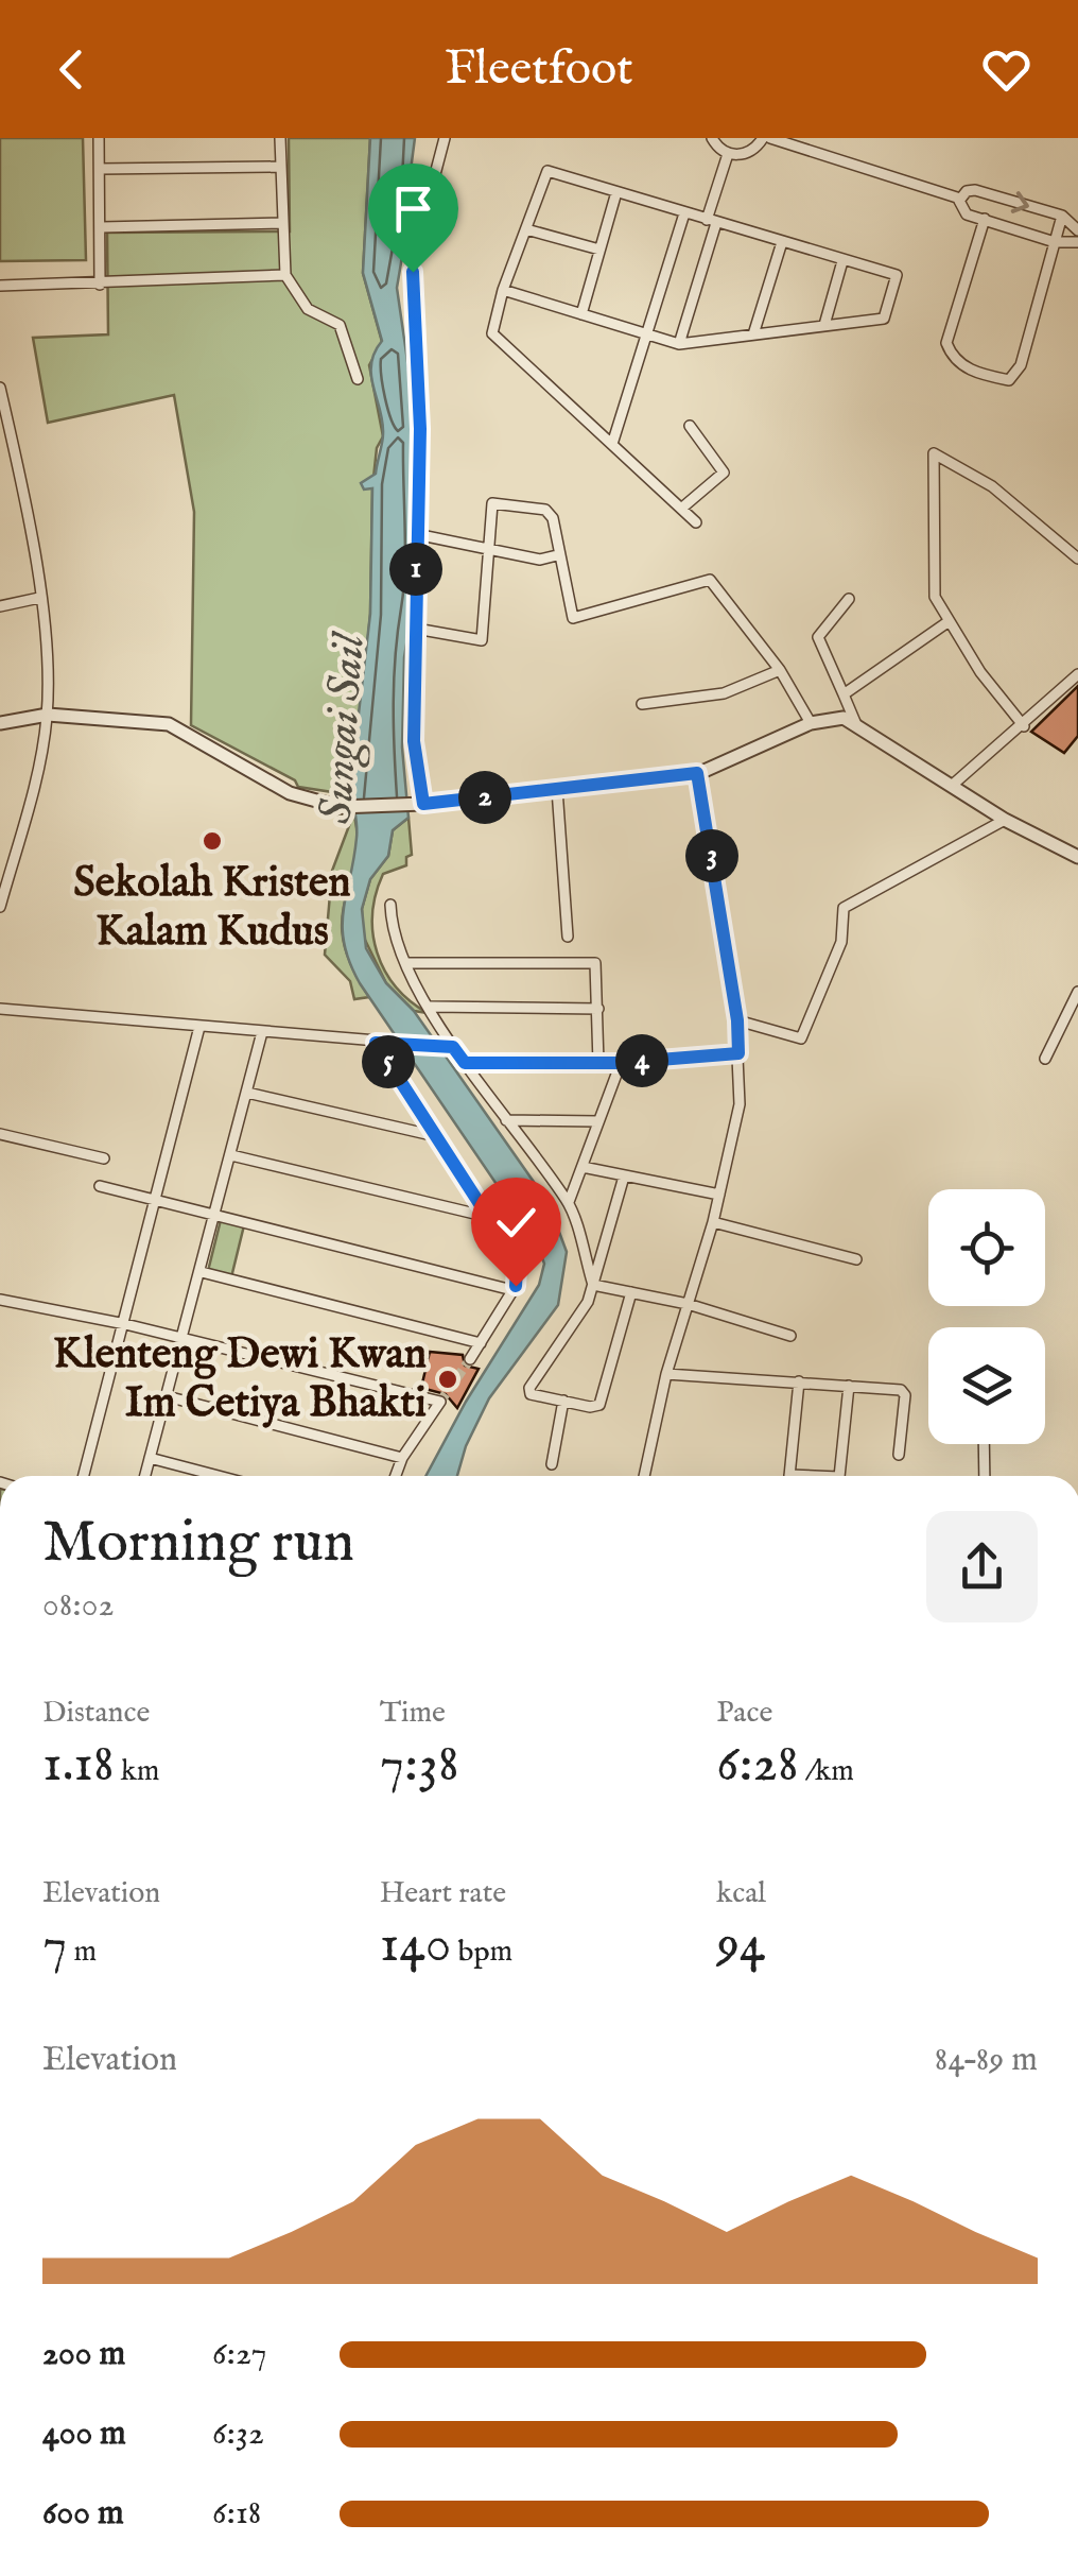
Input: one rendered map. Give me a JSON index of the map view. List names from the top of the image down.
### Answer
{
  "water": ["Sungai Sail"],
  "places": ["Sekolah Kristen Kalam Kudus", "Klenteng Dewi Kwan Im Cetiya Bhakti"],
  "page": {
    "header": "Fleetfoot",
    "pins": [
      "1",
      "2",
      "3",
      "4",
      "5"
    ],
    "heading": ["Morning run", "08:02"],
    "stats": [
      ["Distance", "1.18 km"],
      ["Time", "7:38"],
      ["Pace", "6:28 /km"],
      ["Elevation", "7 m"],
      ["Heart rate", "140 bpm"],
      ["kcal", "94"]
    ],
    "chart": ["Elevation", "84–89 m"],
    "list": [
      {
        "name": "200 m",
        "note": "6:27"
      },
      {
        "name": "400 m",
        "note": "6:32"
      },
      {
        "name": "600 m",
        "note": "6:18"
      }
    ]
  }
}
